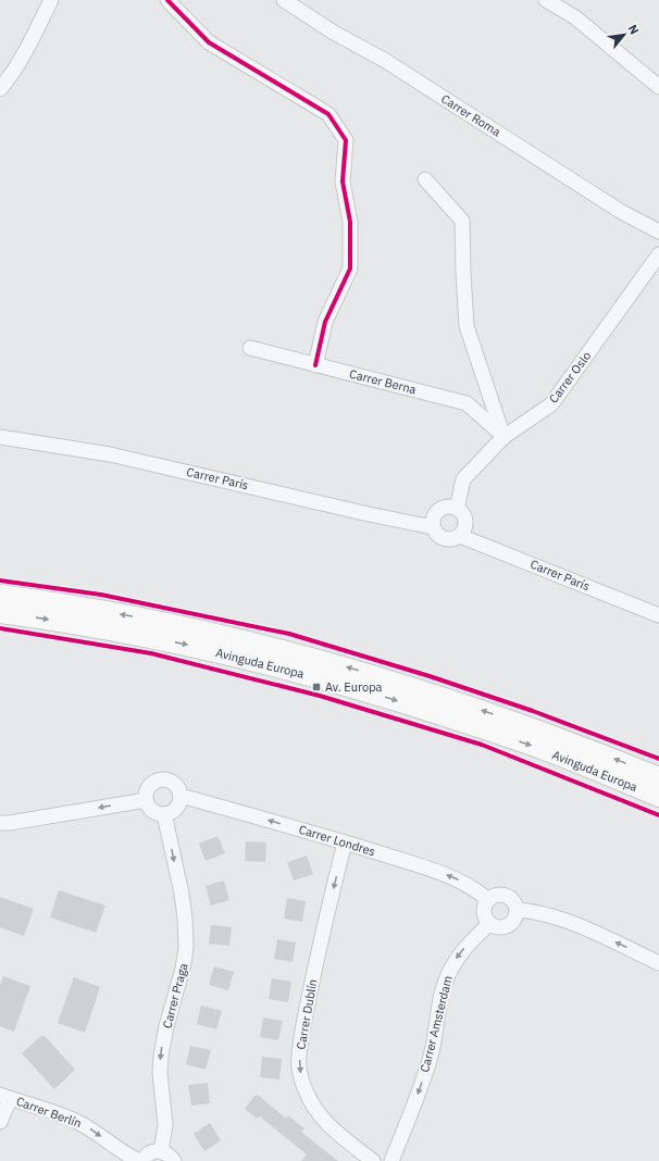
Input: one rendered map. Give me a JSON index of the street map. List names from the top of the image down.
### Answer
{
  "streets": {
    "main road": ["Avinguda Europa"],
    "street": [
      "Carrer Roma",
      "Carrer Oslo",
      "Carrer Berna",
      "Carrer París",
      "Carrer Londres",
      "Carrer Praga",
      "Carrer Dublín",
      "Carrer Amsterdam",
      "Carrer Berlín"
    ]
  },
  "crossings": [
    ["Carrer Oslo", "Carrer Berna"],
    ["Carrer Oslo", "Carrer París"],
    ["Carrer Londres", "Carrer Praga"],
    ["Carrer Londres", "Carrer Dublín"],
    ["Carrer Londres", "Carrer Amsterdam"]
  ],
  "one_way": [
    "Carrer Londres",
    "Carrer Praga",
    "Carrer Dublín",
    "Carrer Amsterdam",
    "Carrer Berlín"
  ],
  "places": {
    "transit": ["Av. Europa"]
  },
  "north": "top right"
}
